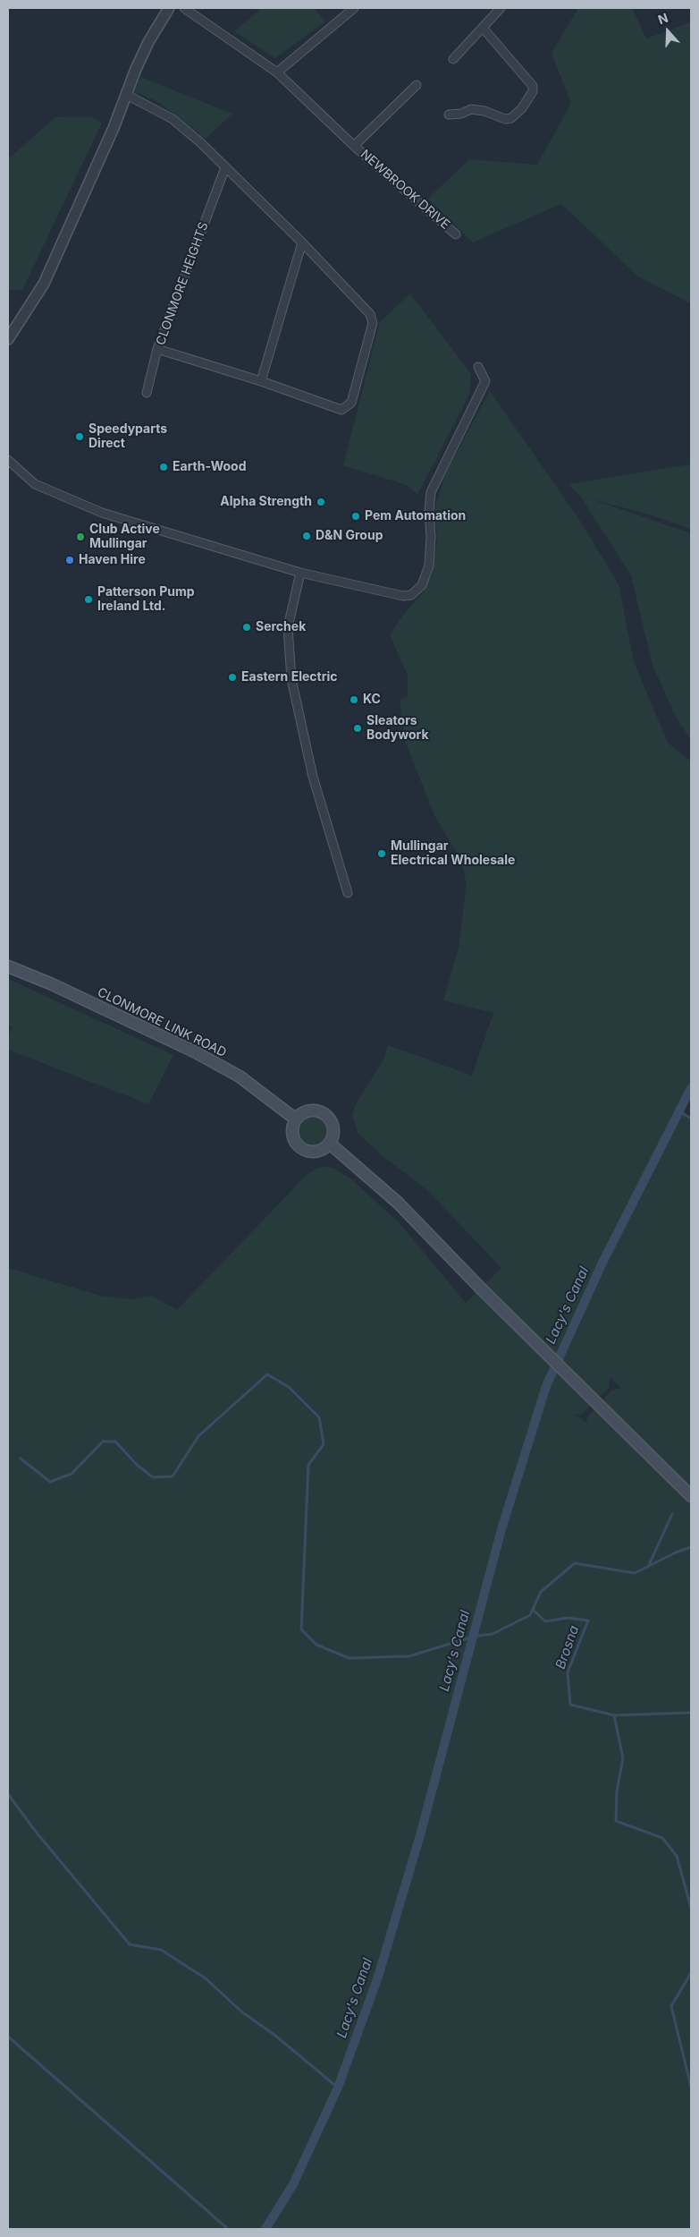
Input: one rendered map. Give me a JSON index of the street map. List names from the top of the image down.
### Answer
{
  "streets": {
    "main road": ["CLONMORE LINK ROAD"],
    "street": ["NEWBROOK DRIVE", "CLONMORE HEIGHTS"]
  },
  "water": ["Lacy's Canal", "Brosna"],
  "places": [
    "Speedyparts Direct",
    "Earth-Wood",
    "Alpha Strength",
    "Pem Automation",
    "D&N Group",
    "Club Active Mullingar",
    "Haven Hire",
    "Patterson Pump Ireland Ltd.",
    "Serchek",
    "Eastern Electric",
    "KC",
    "Sleators Bodywork",
    "Mullingar Electrical Wholesale"
  ],
  "north": "top"
}
